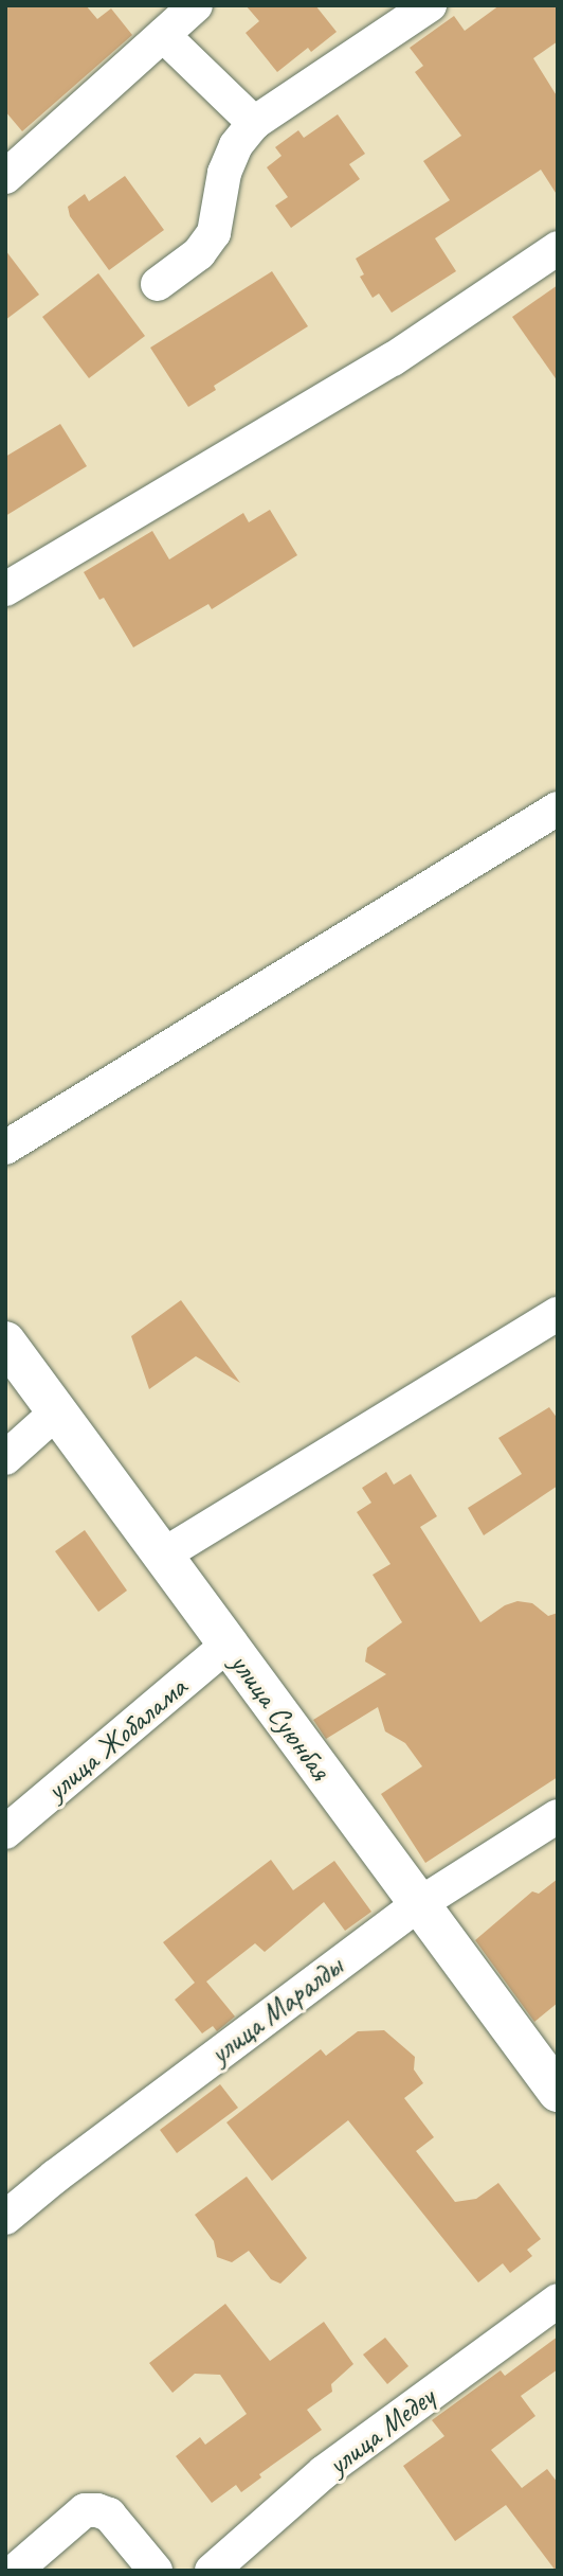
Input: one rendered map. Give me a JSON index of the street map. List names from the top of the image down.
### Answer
{
  "streets": {
    "street": [
      "улица Суюнбая",
      "улица Жобалама",
      "улица Маралды",
      "улица Медеу"
    ]
  },
  "crossings": [
    ["улица Суюнбая", "улица Жобалама"],
    ["улица Суюнбая", "улица Маралды"]
  ]
}
